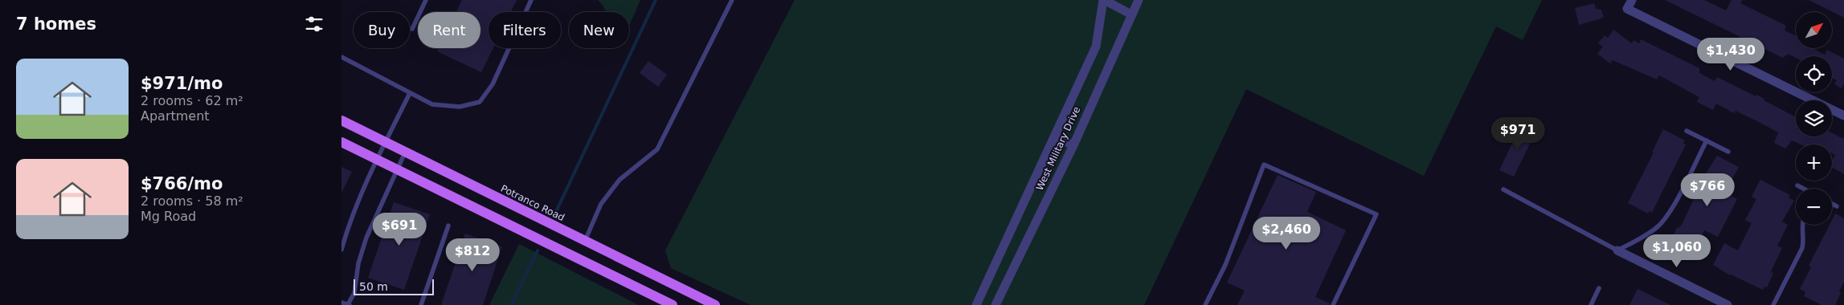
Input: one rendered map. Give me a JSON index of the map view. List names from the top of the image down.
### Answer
{
  "streets": {
    "main road": ["Potranco Road"],
    "street": ["West Military Drive"]
  },
  "scale_bar": "50 m",
  "north": "top right",
  "page": {
    "heading": "7 homes",
    "map_buttons": ["+", "−"],
    "chip": [
      "Buy",
      "Rent",
      "Filters",
      "New"
    ],
    "price": [
      "$1,430",
      "$971",
      "$766",
      "$691",
      "$2,460",
      "$1,060",
      "$812"
    ],
    "list": [
      {
        "name": "$971/mo",
        "note": "2 rooms · 62 m² · Apartment"
      },
      {
        "name": "$766/mo",
        "note": "2 rooms · 58 m² · Mg Road"
      }
    ],
    "scale": "50 m"
  }
}
